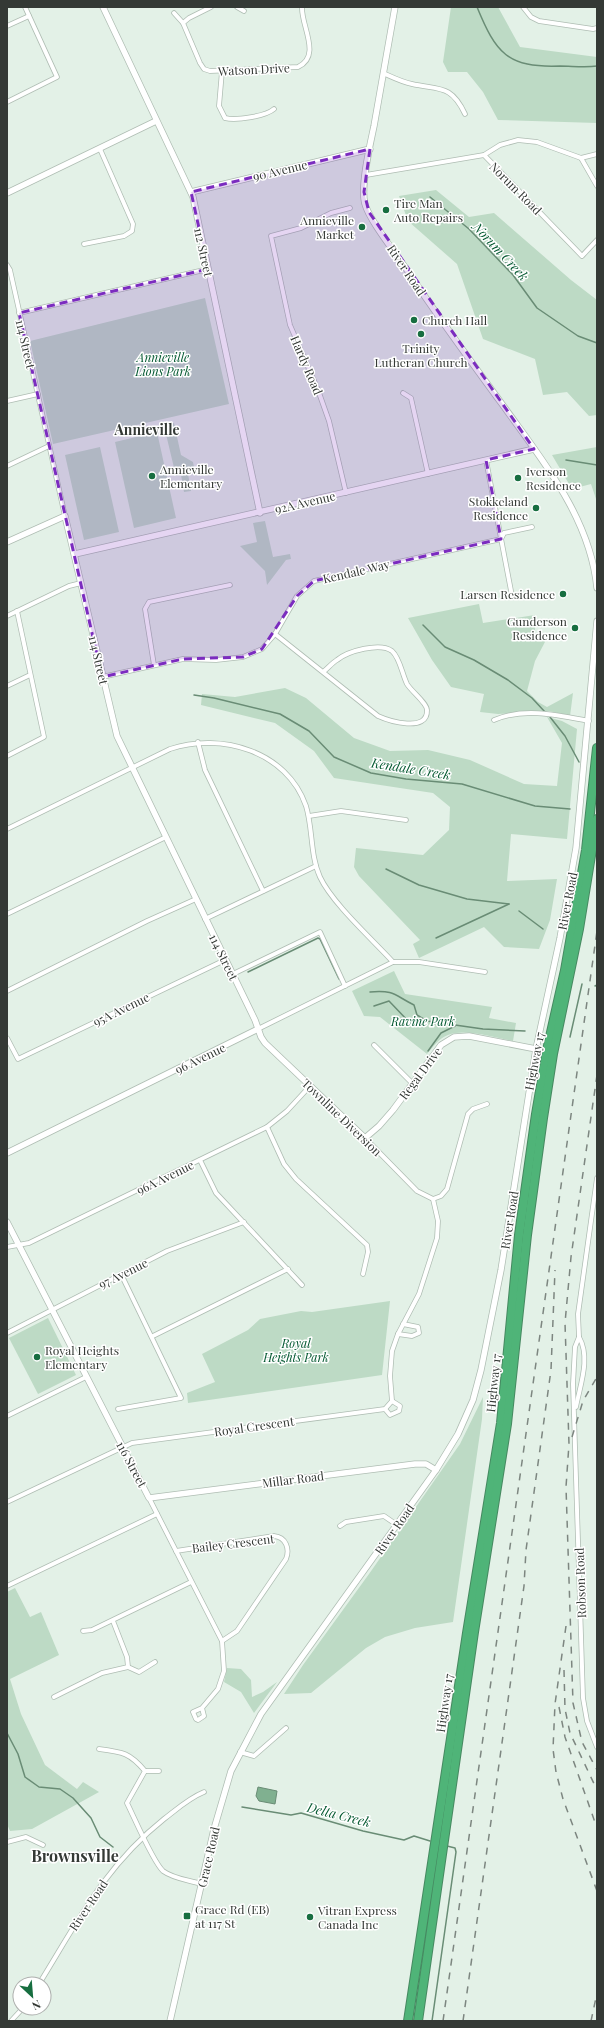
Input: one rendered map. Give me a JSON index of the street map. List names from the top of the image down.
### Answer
{
  "streets": {
    "highway": ["Highway 17"],
    "street": [
      "Watson Drive",
      "90 Avenue",
      "Norum Road",
      "112 Street",
      "River Road",
      "114 Street",
      "Hardy Road",
      "92A Avenue",
      "Kendale Way",
      "95A Avenue",
      "96 Avenue",
      "Regal Drive",
      "Townline Diversion",
      "96A Avenue",
      "97 Avenue",
      "Royal Crescent",
      "116 Street",
      "Millar Road",
      "Bailey Crescent",
      "Robson Road",
      "Grace Road"
    ]
  },
  "crossings": [
    ["90 Avenue", "112 Street"],
    ["90 Avenue", "River Road"],
    ["Norum Road", "River Road"],
    ["112 Street", "92A Avenue"],
    ["River Road", "92A Avenue"],
    ["River Road", "Regal Drive"],
    ["River Road", "Millar Road"],
    ["River Road", "Grace Road"],
    ["114 Street", "92A Avenue"],
    ["114 Street", "Kendale Way"],
    ["114 Street", "95A Avenue"],
    ["114 Street", "96 Avenue"],
    ["114 Street", "Townline Diversion"],
    ["Hardy Road", "92A Avenue"],
    ["96 Avenue", "Townline Diversion"],
    ["Regal Drive", "Townline Diversion"],
    ["Townline Diversion", "96A Avenue"],
    ["Townline Diversion", "Royal Crescent"],
    ["96A Avenue", "116 Street"],
    ["97 Avenue", "116 Street"],
    ["Royal Crescent", "116 Street"],
    ["116 Street", "Millar Road"],
    ["116 Street", "Bailey Crescent"]
  ],
  "districts": ["Annieville", "Brownsville"],
  "water": ["Norum Creek", "Kendale Creek", "Delta Creek"],
  "parks": ["Annieville Lions Park", "Ravine Park", "Royal Heights Park"],
  "places": {
    "other": [
      "Tire Man Auto Repairs",
      "Annieville Market",
      "Church Hall",
      "Trinity Lutheran Church",
      "Annieville Elementary",
      "Iverson Residence",
      "Stokkeland Residence",
      "Larsen Residence",
      "Gunderson Residence",
      "Royal Heights Elementary",
      "Vitran Express Canada Inc"
    ],
    "transit": ["Grace Rd (EB) at 117 St"]
  },
  "north": "bottom right"
}
